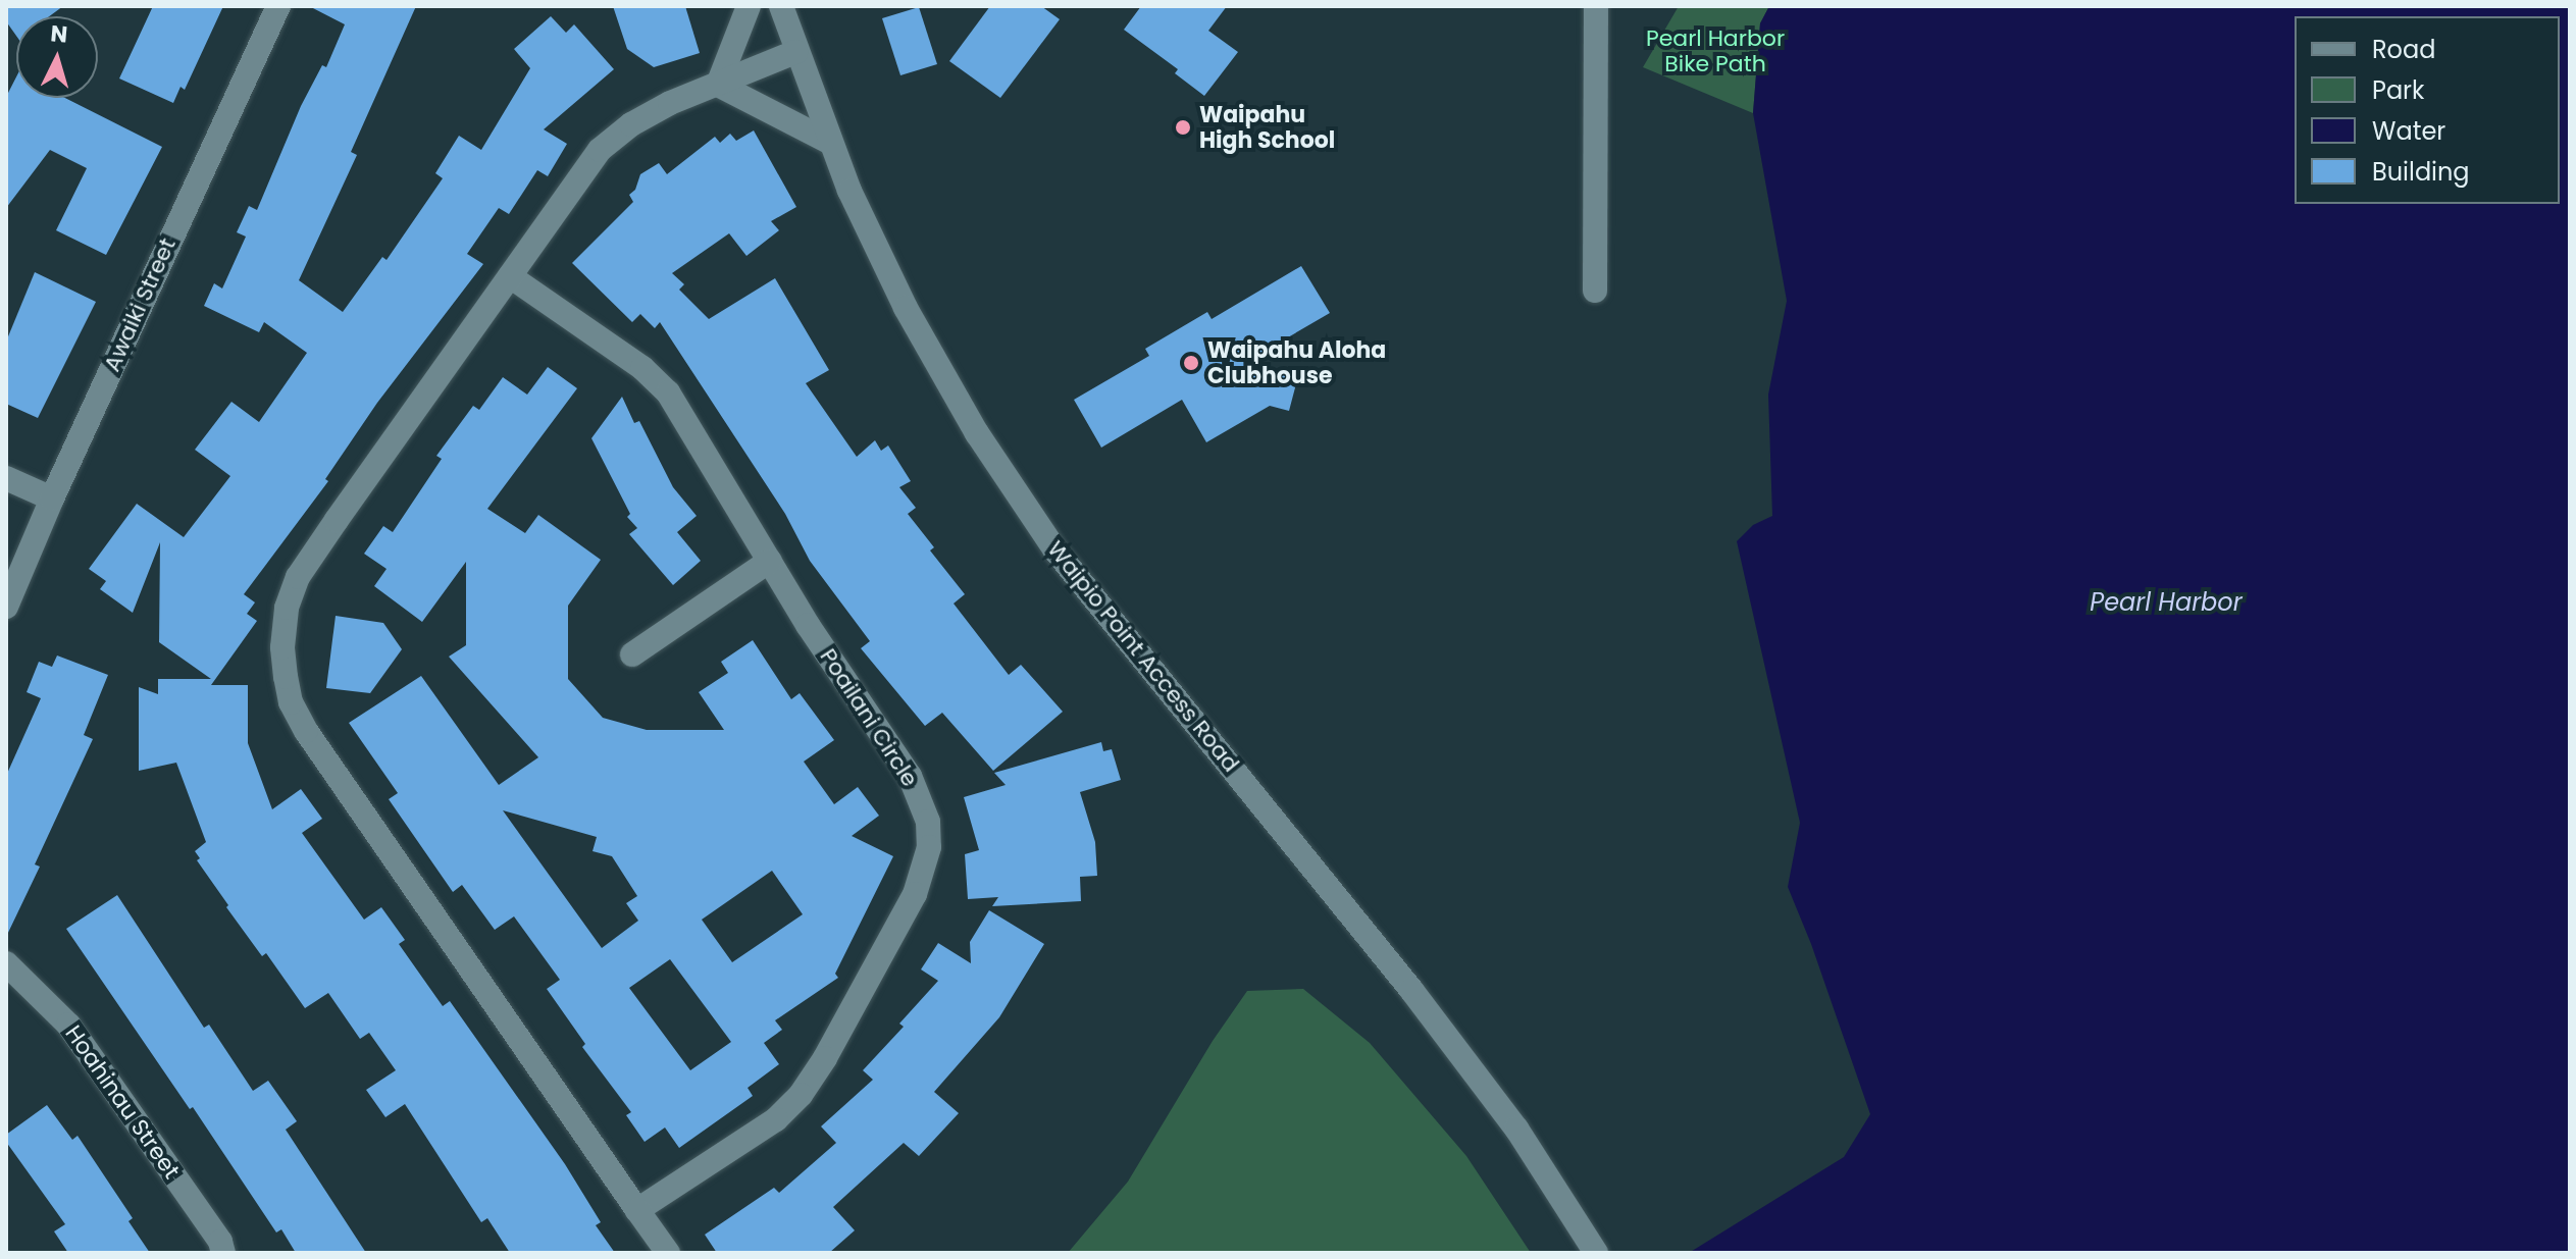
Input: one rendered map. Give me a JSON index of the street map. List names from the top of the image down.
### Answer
{
  "streets": {
    "street": [
      "Awaiki Street",
      "Waipio Point Access Road",
      "Poailani Circle",
      "Hoahinau Street"
    ]
  },
  "water": ["Pearl Harbor"],
  "parks": ["Pearl Harbor Bike Path"],
  "places": ["Waipahu High School", "Waipahu Aloha Clubhouse"],
  "legend": [
    "Road",
    "Park",
    "Water",
    "Building"
  ],
  "north": "top"
}
